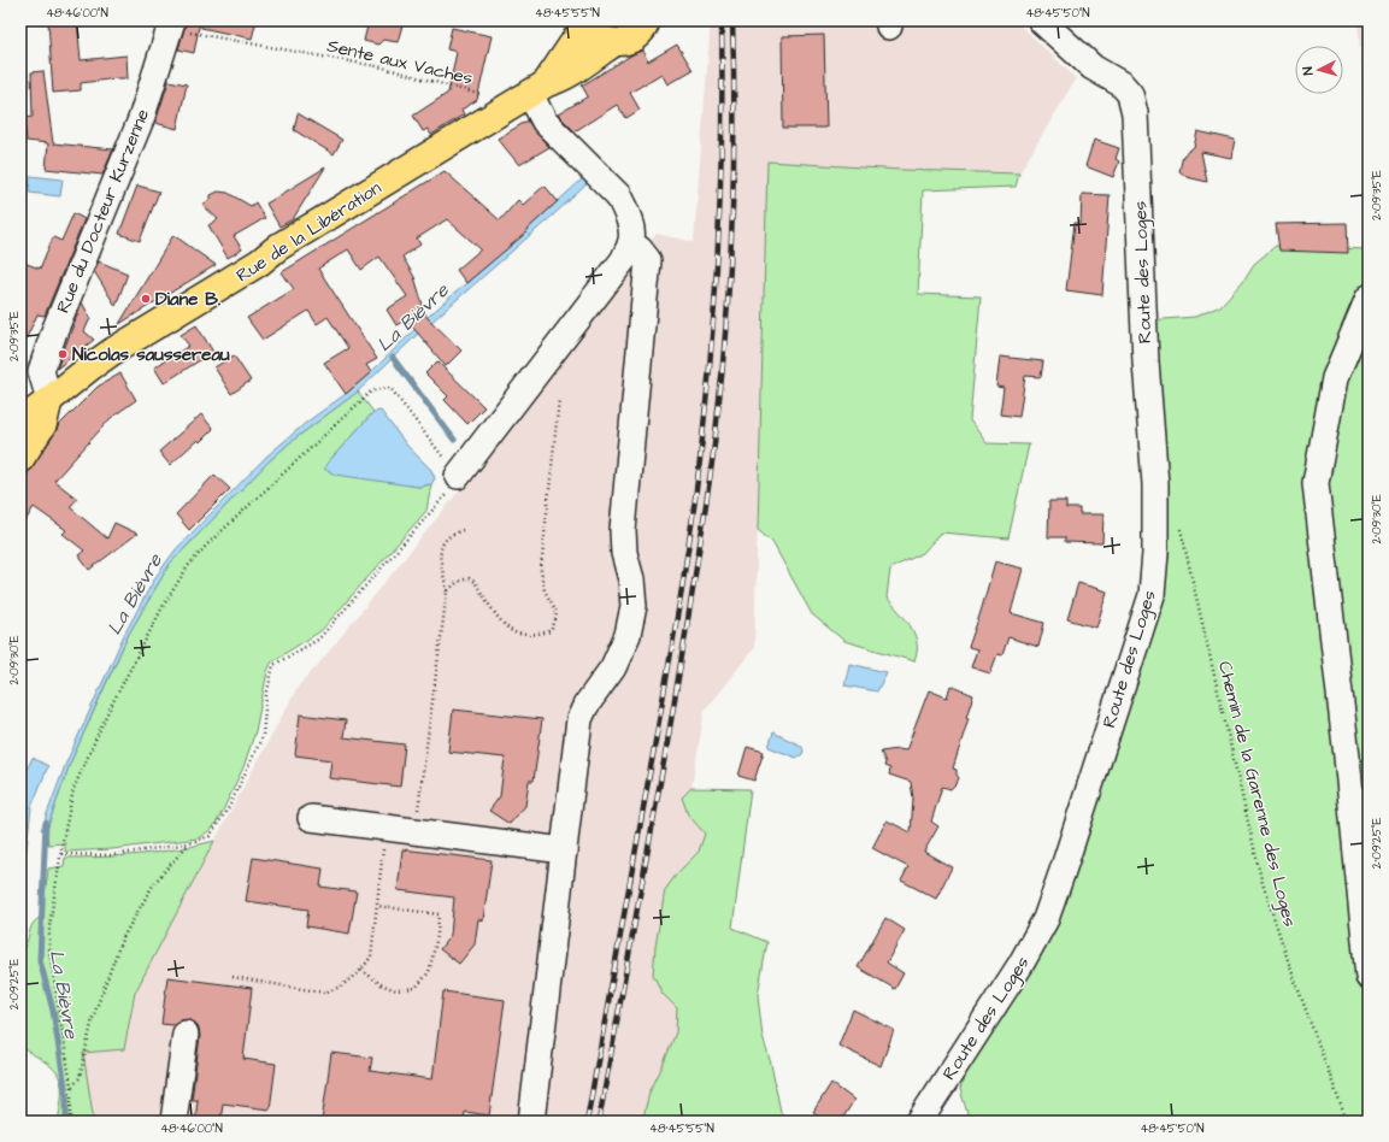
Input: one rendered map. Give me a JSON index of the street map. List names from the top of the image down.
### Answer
{
  "streets": {
    "main road": ["Rue de la Libération"],
    "street": ["Rue du Docteur Kurzenne", "Route des Loges"],
    "path": ["Sente aux Vaches", "Chemin de la Garenne des Loges"]
  },
  "crossings": [
    ["Sente aux Vaches", "Rue du Docteur Kurzenne"],
    ["Rue du Docteur Kurzenne", "Rue de la Libération"]
  ],
  "water": ["La Bièvre"],
  "places": ["Diane B.", "Nicolas saussereau"],
  "north": "left",
  "coordinates": [
    "48°46'00\"N",
    "48°45'55\"N",
    "48°45'50\"N",
    "2°09'35\"E",
    "2°09'30\"E",
    "2°09'25\"E"
  ]
}
